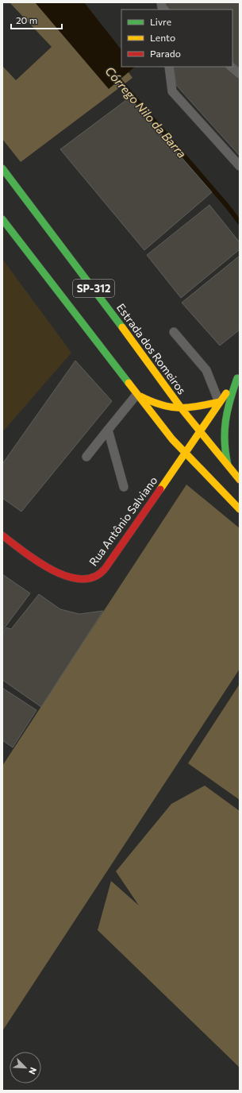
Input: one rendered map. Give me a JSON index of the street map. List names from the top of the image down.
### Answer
{
  "streets": {
    "main road": ["SP-312", "Estrada dos Romeiros", "Rua Antônio Salviano"]
  },
  "crossings": [
    ["SP-312", "Rua Antônio Salviano"],
    ["Estrada dos Romeiros", "Rua Antônio Salviano"]
  ],
  "water": ["Córrego Nilo da Barra"],
  "legend": ["Livre", "Lento", "Parado"],
  "scale_bar": "20 m",
  "north": "bottom right"
}
